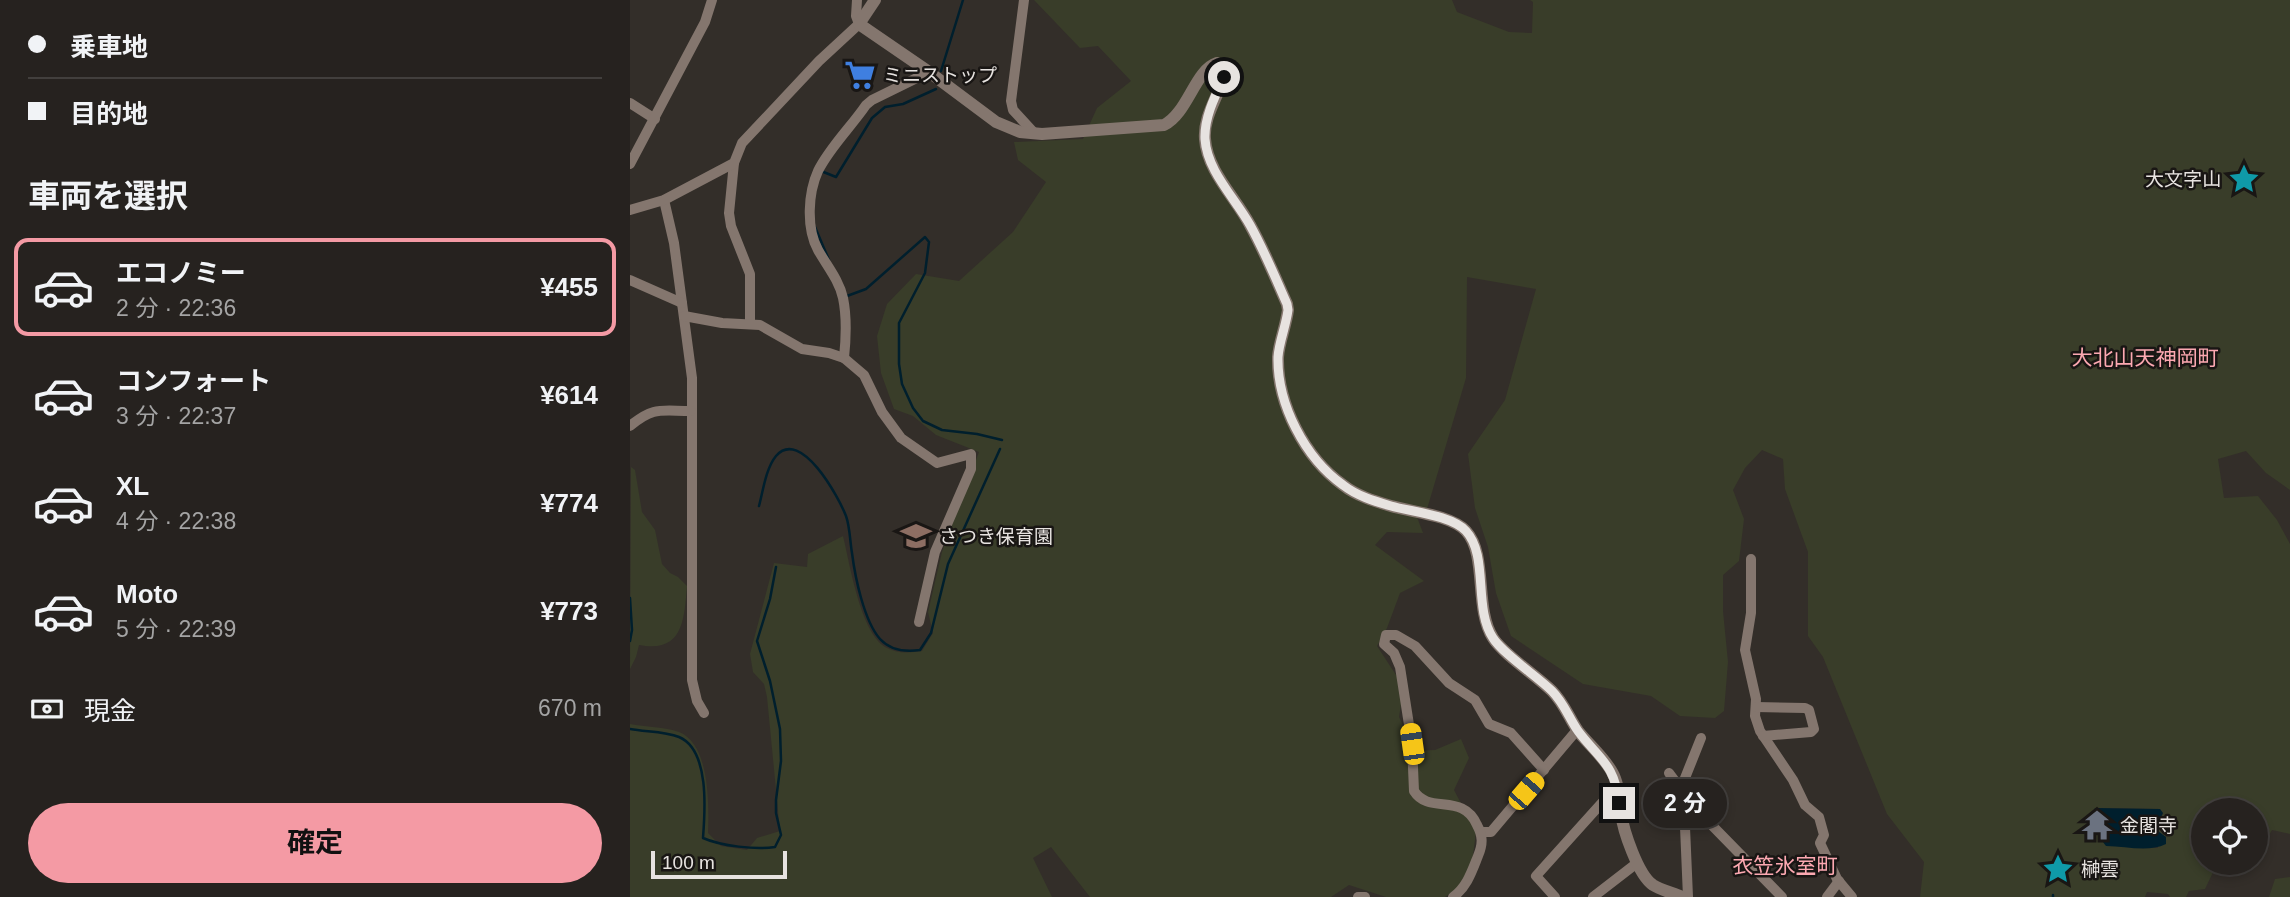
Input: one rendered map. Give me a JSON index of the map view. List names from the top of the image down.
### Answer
{
  "districts": ["大北山天神岡町", "衣笠氷室町"],
  "places": {
    "supermarket": ["ミニストップ"],
    "place": ["大文字山", "榊雲"],
    "school or university": ["さつき保育園"],
    "temple": ["金閣寺"]
  },
  "scale_bar": "100 m",
  "page": {
    "banner": ["乗車地", "目的地"],
    "heading": "車両を選択",
    "list": [
      {
        "name": "エコノミー",
        "note": "2 分 · 22:36",
        "value": "¥455"
      },
      {
        "name": "コンフォート",
        "note": "3 分 · 22:37",
        "value": "¥614"
      },
      {
        "name": "XL",
        "note": "4 分 · 22:38",
        "value": "¥774"
      },
      {
        "name": "Moto",
        "note": "5 分 · 22:39",
        "value": "¥773"
      }
    ],
    "pay": ["現金", "670 m"],
    "bubble": "2 分",
    "buttons": "確定",
    "scale": "100 m"
  }
}
